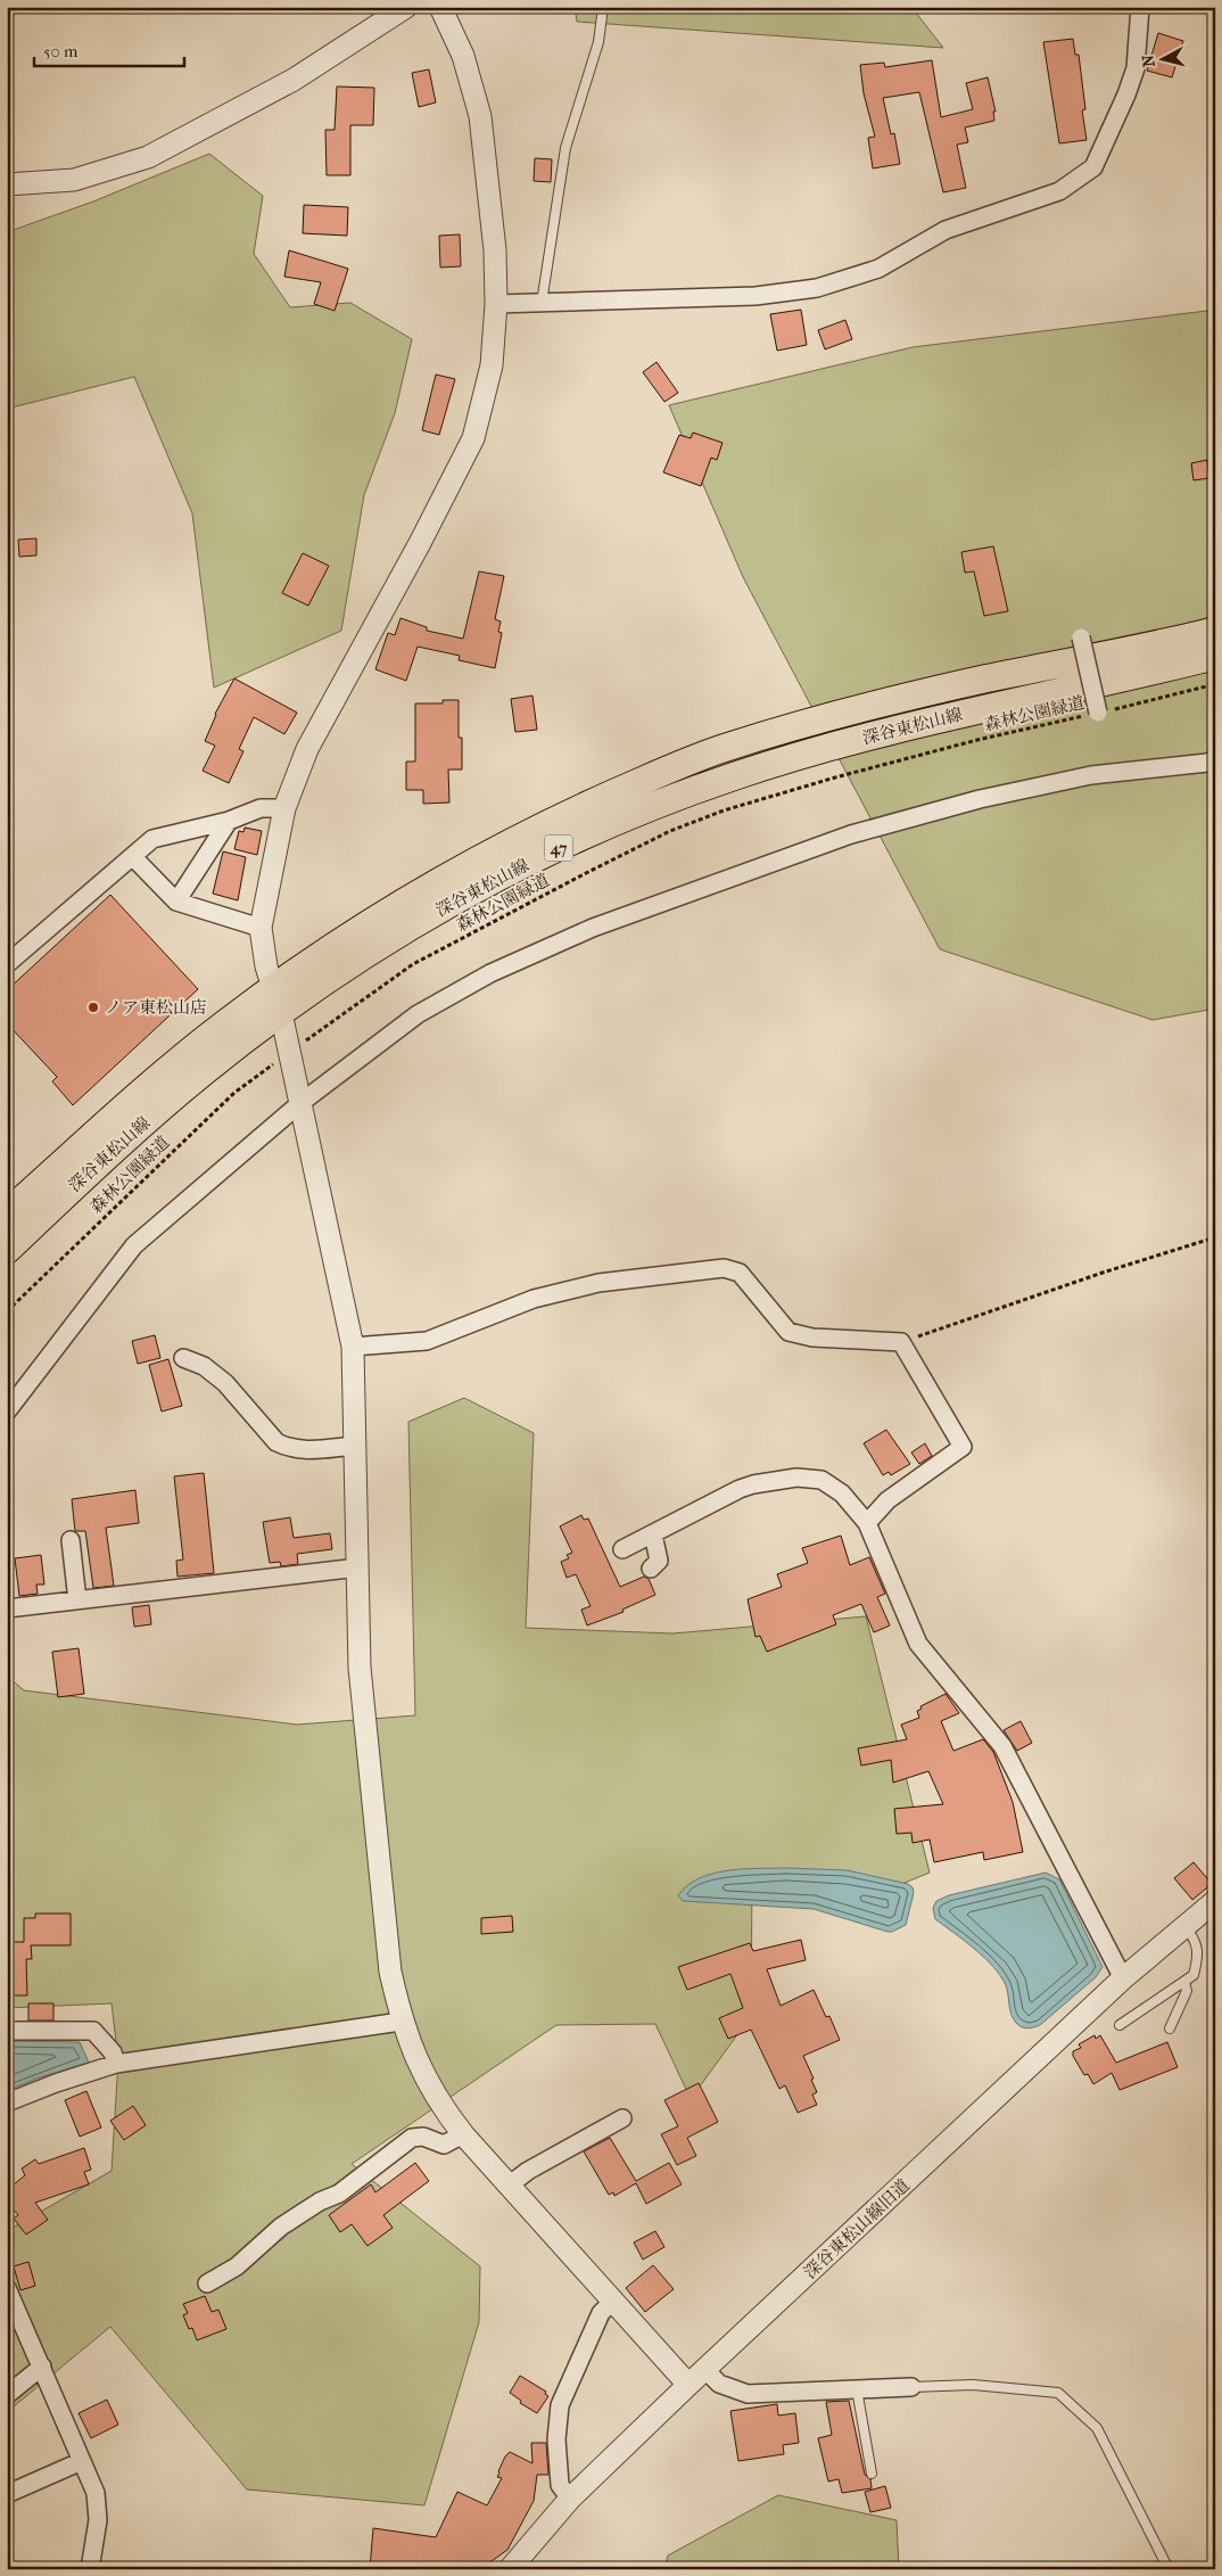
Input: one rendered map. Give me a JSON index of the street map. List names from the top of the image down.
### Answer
{
  "streets": {
    "main road": ["深谷東松山線", "47"],
    "street": ["深谷東松山線旧道"],
    "path": ["森林公園緑道"]
  },
  "places": ["ノア東松山店"],
  "scale_bar": "50 m",
  "north": "left"
}
